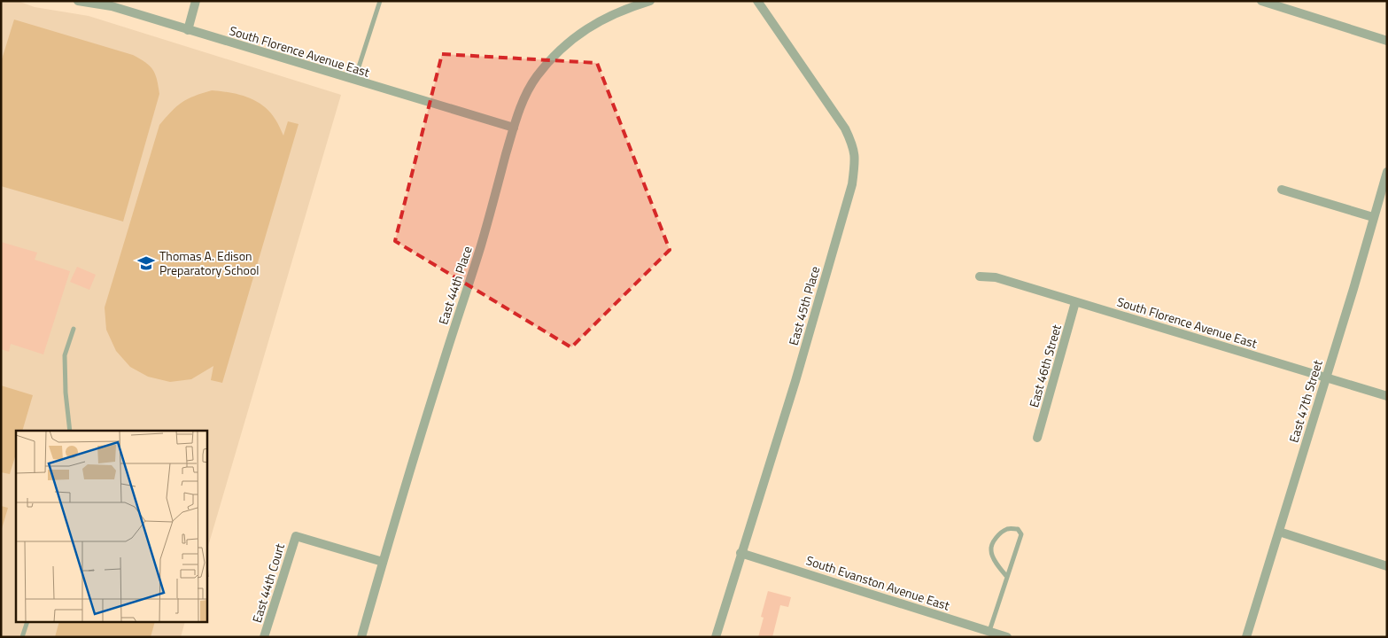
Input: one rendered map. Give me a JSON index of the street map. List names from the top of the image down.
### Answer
{
  "streets": {
    "street": [
      "South Florence Avenue East",
      "East 44th Place",
      "East 45th Place",
      "East 46th Street",
      "East 47th Street",
      "East 44th Court",
      "South Evanston Avenue East"
    ]
  },
  "crossings": [
    ["South Florence Avenue East", "East 44th Place"],
    ["South Florence Avenue East", "East 46th Street"],
    ["South Florence Avenue East", "East 47th Street"],
    ["East 44th Place", "East 44th Court"],
    ["East 45th Place", "South Evanston Avenue East"]
  ],
  "places": {
    "school or university": ["Thomas A. Edison Preparatory School"]
  }
}
